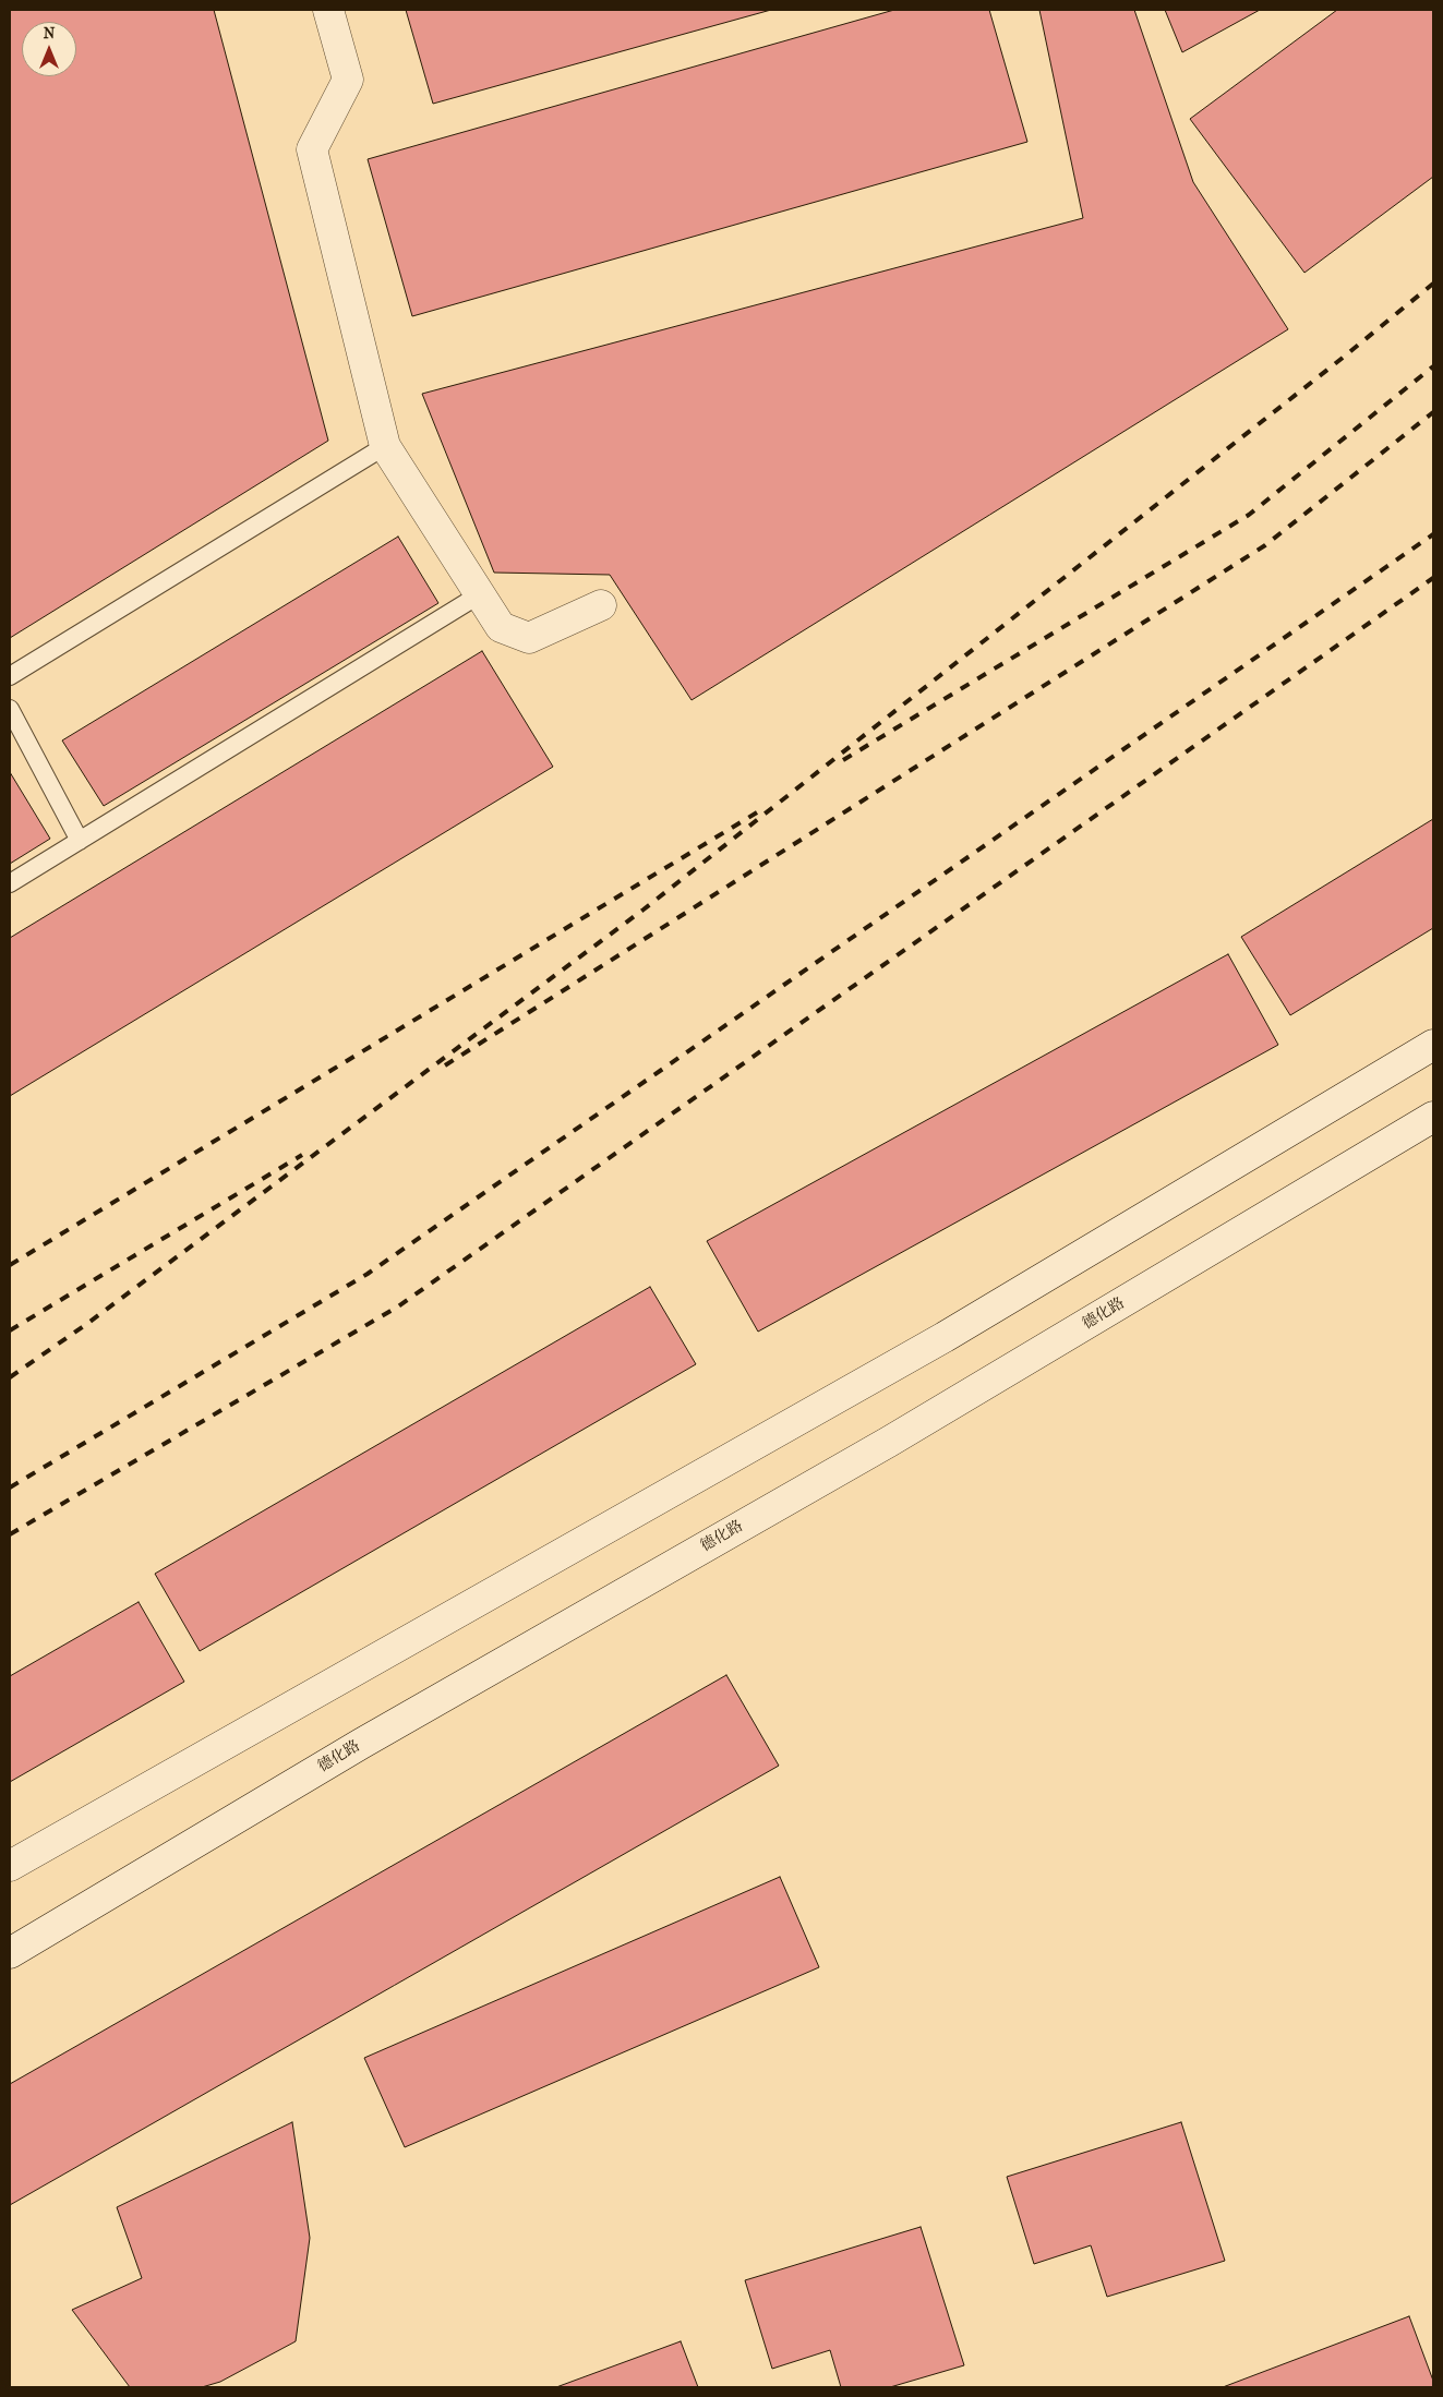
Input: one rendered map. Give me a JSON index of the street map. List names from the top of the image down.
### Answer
{
  "streets": {
    "main road": ["德化路"]
  },
  "north": "top"
}
